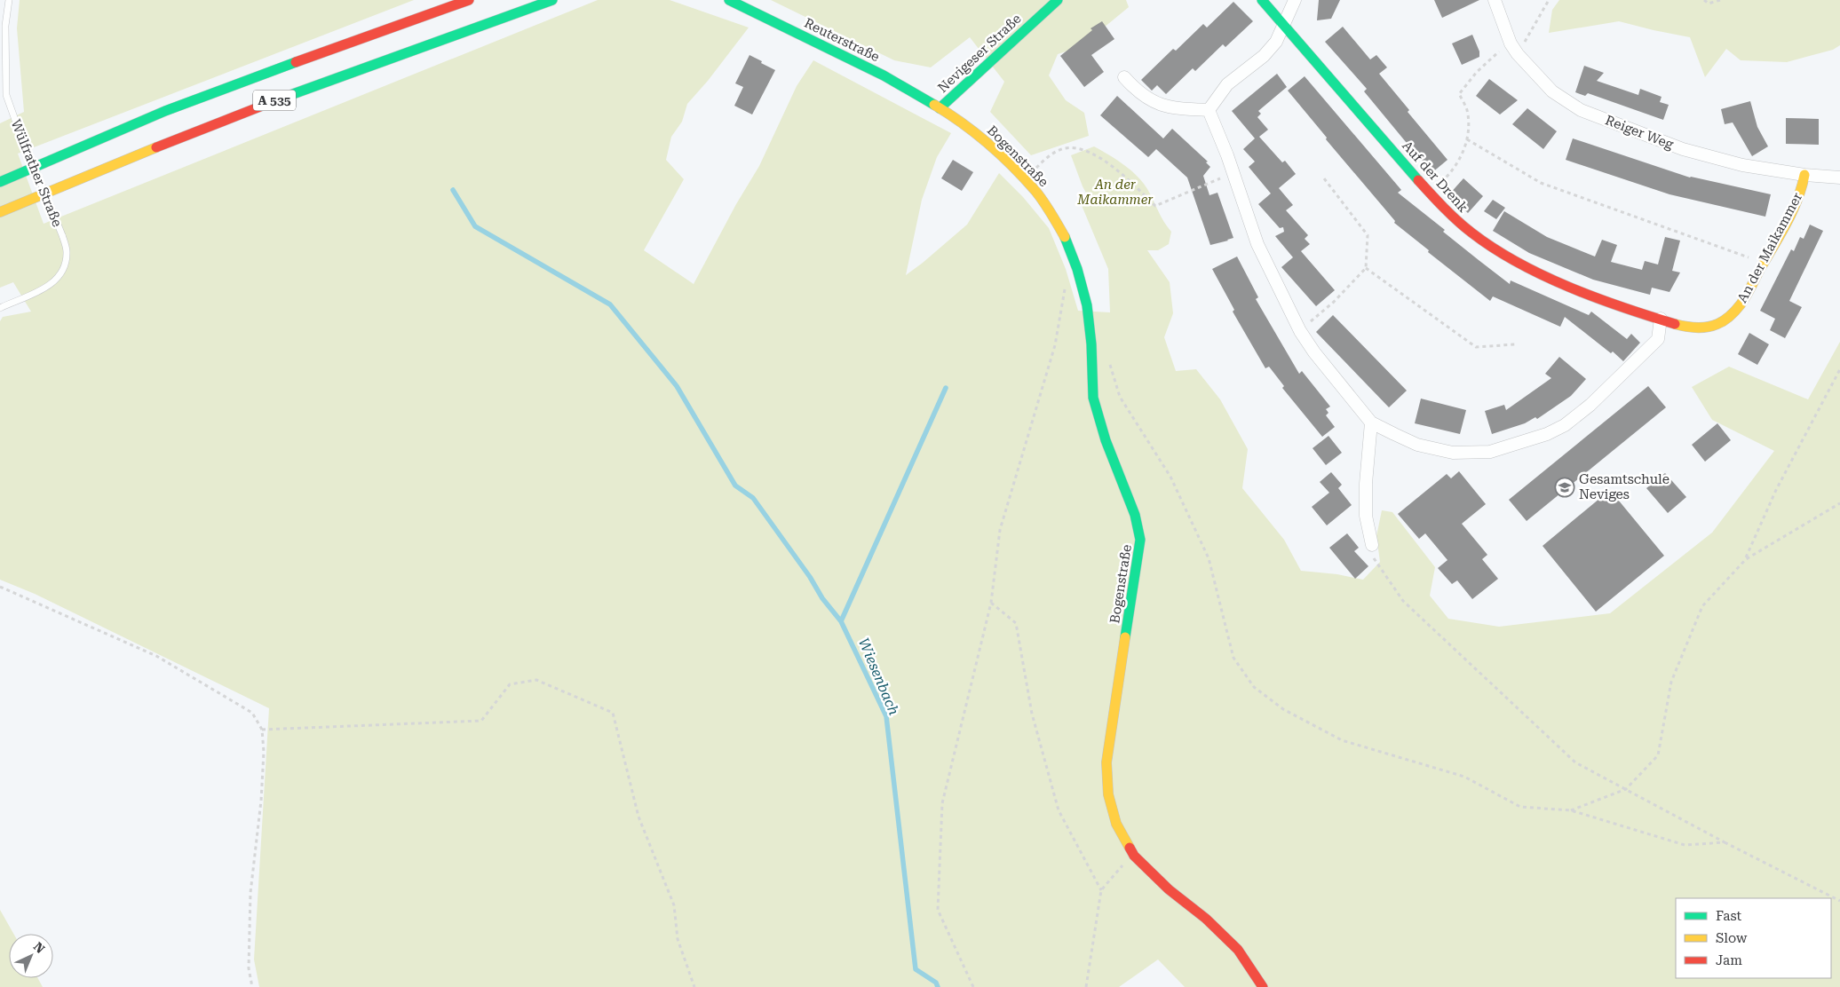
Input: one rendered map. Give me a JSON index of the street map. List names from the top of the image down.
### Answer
{
  "streets": {
    "main road": [
      "Reuterstraße",
      "Nevigeser Straße",
      "A 535",
      "Bogenstraße",
      "Auf der Drenk",
      "An der Maikammer"
    ],
    "street": ["Reiger Weg"],
    "lane": ["Wülfrather Straße"]
  },
  "crossings": [
    ["Reuterstraße", "Nevigeser Straße"],
    ["Reuterstraße", "Bogenstraße"],
    ["Nevigeser Straße", "Bogenstraße"],
    ["Reiger Weg", "An der Maikammer"],
    ["Auf der Drenk", "An der Maikammer"]
  ],
  "water": ["Wiesenbach"],
  "parks": ["An der Maikammer"],
  "places": {
    "school or university": ["Gesamtschule Neviges"]
  },
  "legend": ["Fast", "Slow", "Jam"],
  "north": "top right"
}
